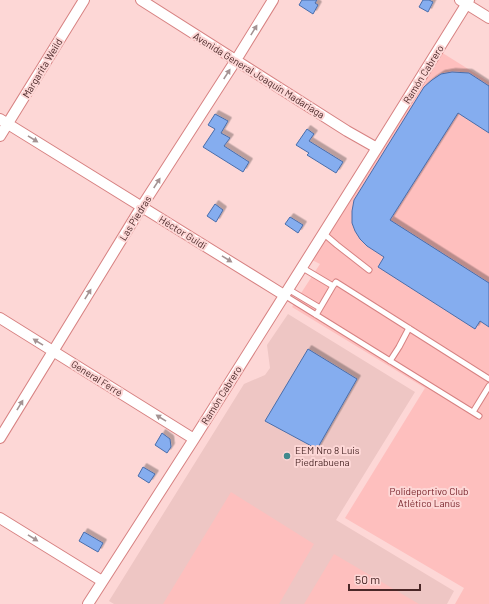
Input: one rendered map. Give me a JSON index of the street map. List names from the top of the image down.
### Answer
{
  "streets": {
    "street": [
      "Margarita Weild",
      "Ramón Cabrero",
      "Avenida General Joaquín Madariaga",
      "Las Piedras",
      "Héctor Guidi",
      "General Ferré"
    ]
  },
  "crossings": [
    ["Margarita Weild", "Héctor Guidi"],
    ["Ramón Cabrero", "Avenida General Joaquín Madariaga"],
    ["Ramón Cabrero", "Héctor Guidi"],
    ["Ramón Cabrero", "General Ferré"],
    ["Avenida General Joaquín Madariaga", "Las Piedras"],
    ["Las Piedras", "Héctor Guidi"],
    ["Las Piedras", "General Ferré"]
  ],
  "one_way": ["Las Piedras", "Héctor Guidi", "General Ferré"],
  "parks": ["Polideportivo Club Atlético Lanús"],
  "places": ["EEM Nro 8 Luis Piedrabuena"],
  "scale_bar": "50 m"
}
